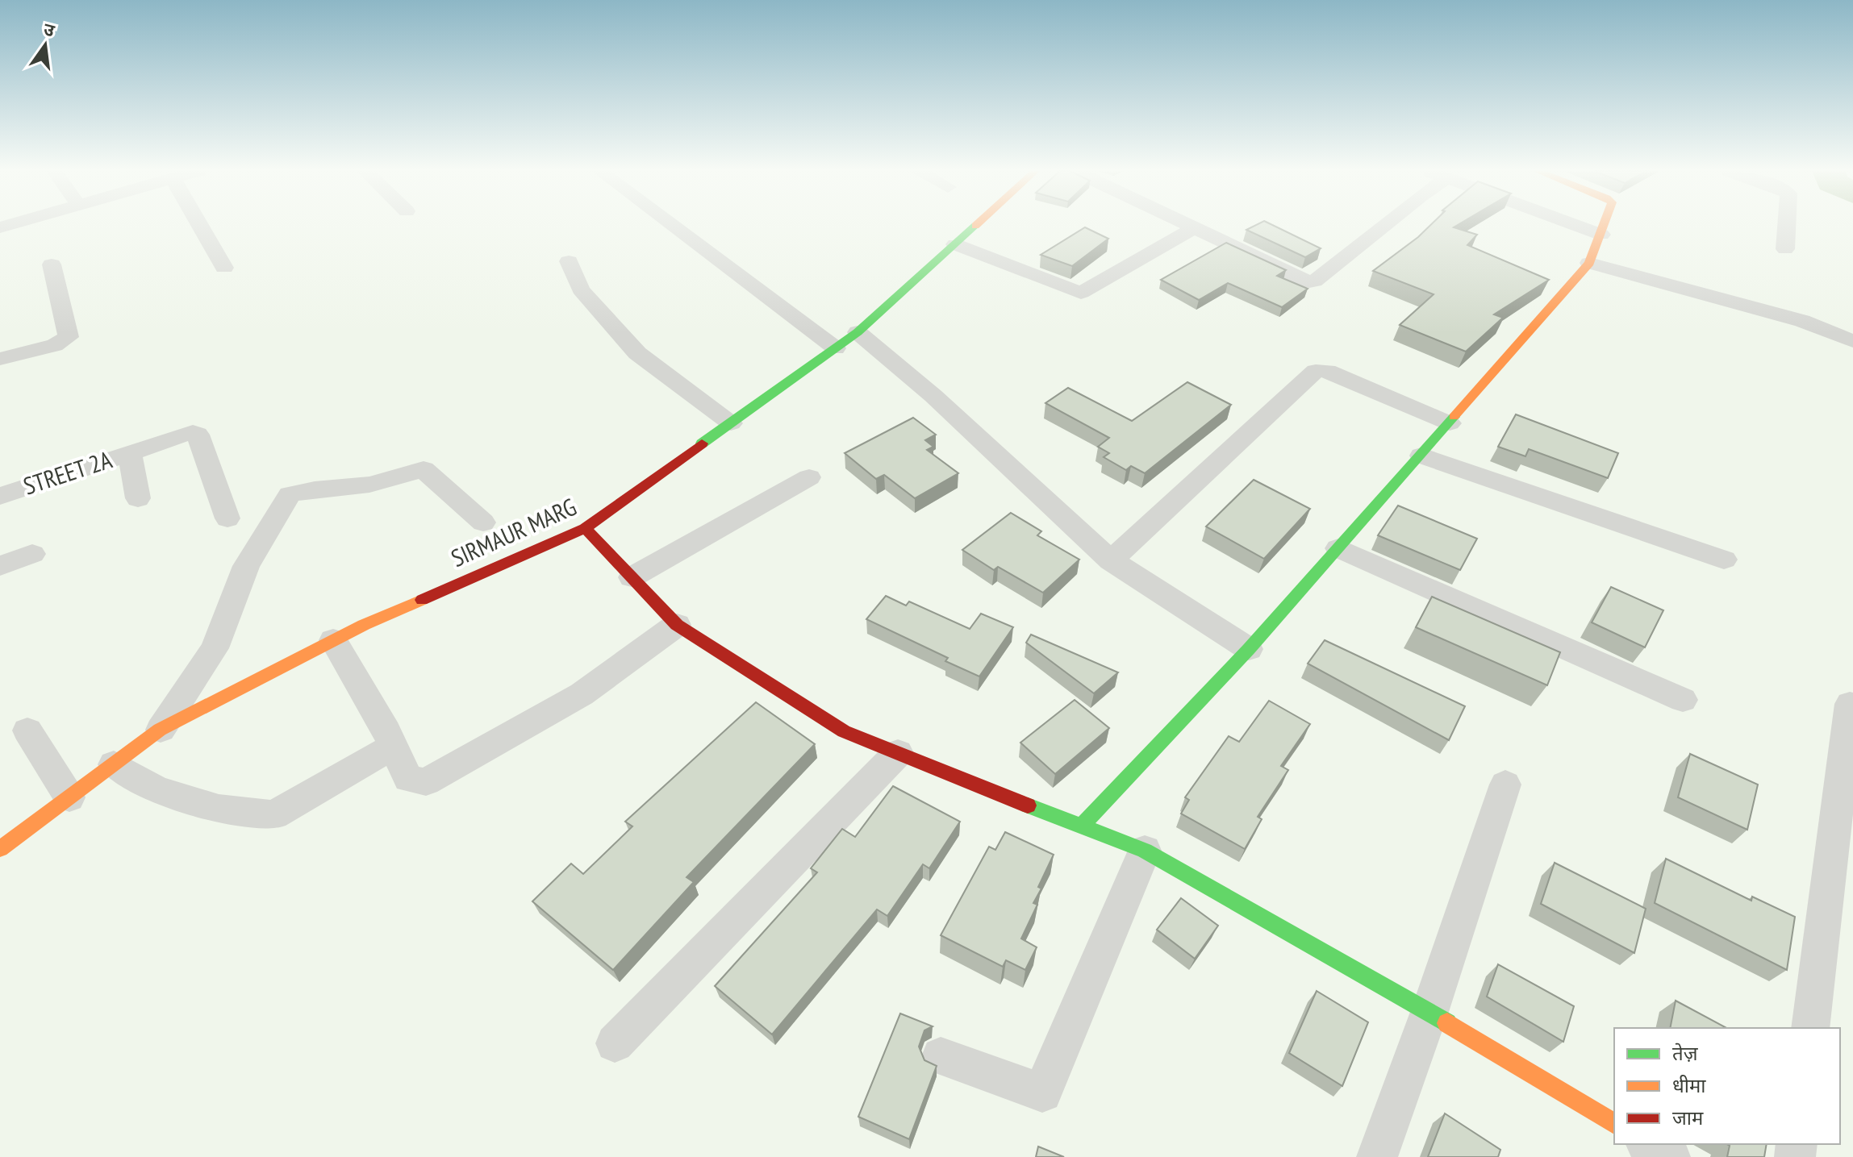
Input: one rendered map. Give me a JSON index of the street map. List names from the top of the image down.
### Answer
{
  "streets": {
    "street": ["STREET 2A", "SIRMAUR MARG"]
  },
  "legend": ["तेज़", "धीमा", "जाम"],
  "north": "top"
}
